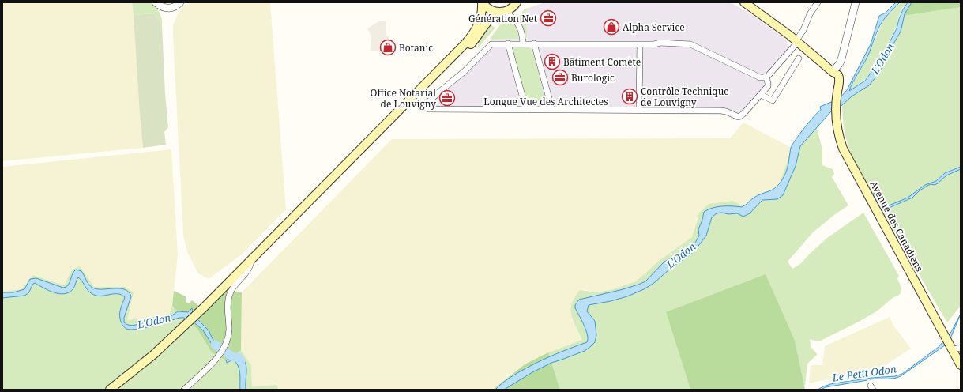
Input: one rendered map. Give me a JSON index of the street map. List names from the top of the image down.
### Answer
{
  "streets": {
    "main road": ["Avenue des Canadiens"],
    "street": ["Longue Vue des Architectes"]
  },
  "water": ["L'Odon", "Le Petit Odon"],
  "places": {
    "office": ["Génération Net", "Burologic", "Office Notarial de Louvigny"],
    "shop": ["Alpha Service", "Botanic"],
    "building": ["Bâtiment Comète", "Contrôle Technique de Louvigny"]
  }
}
